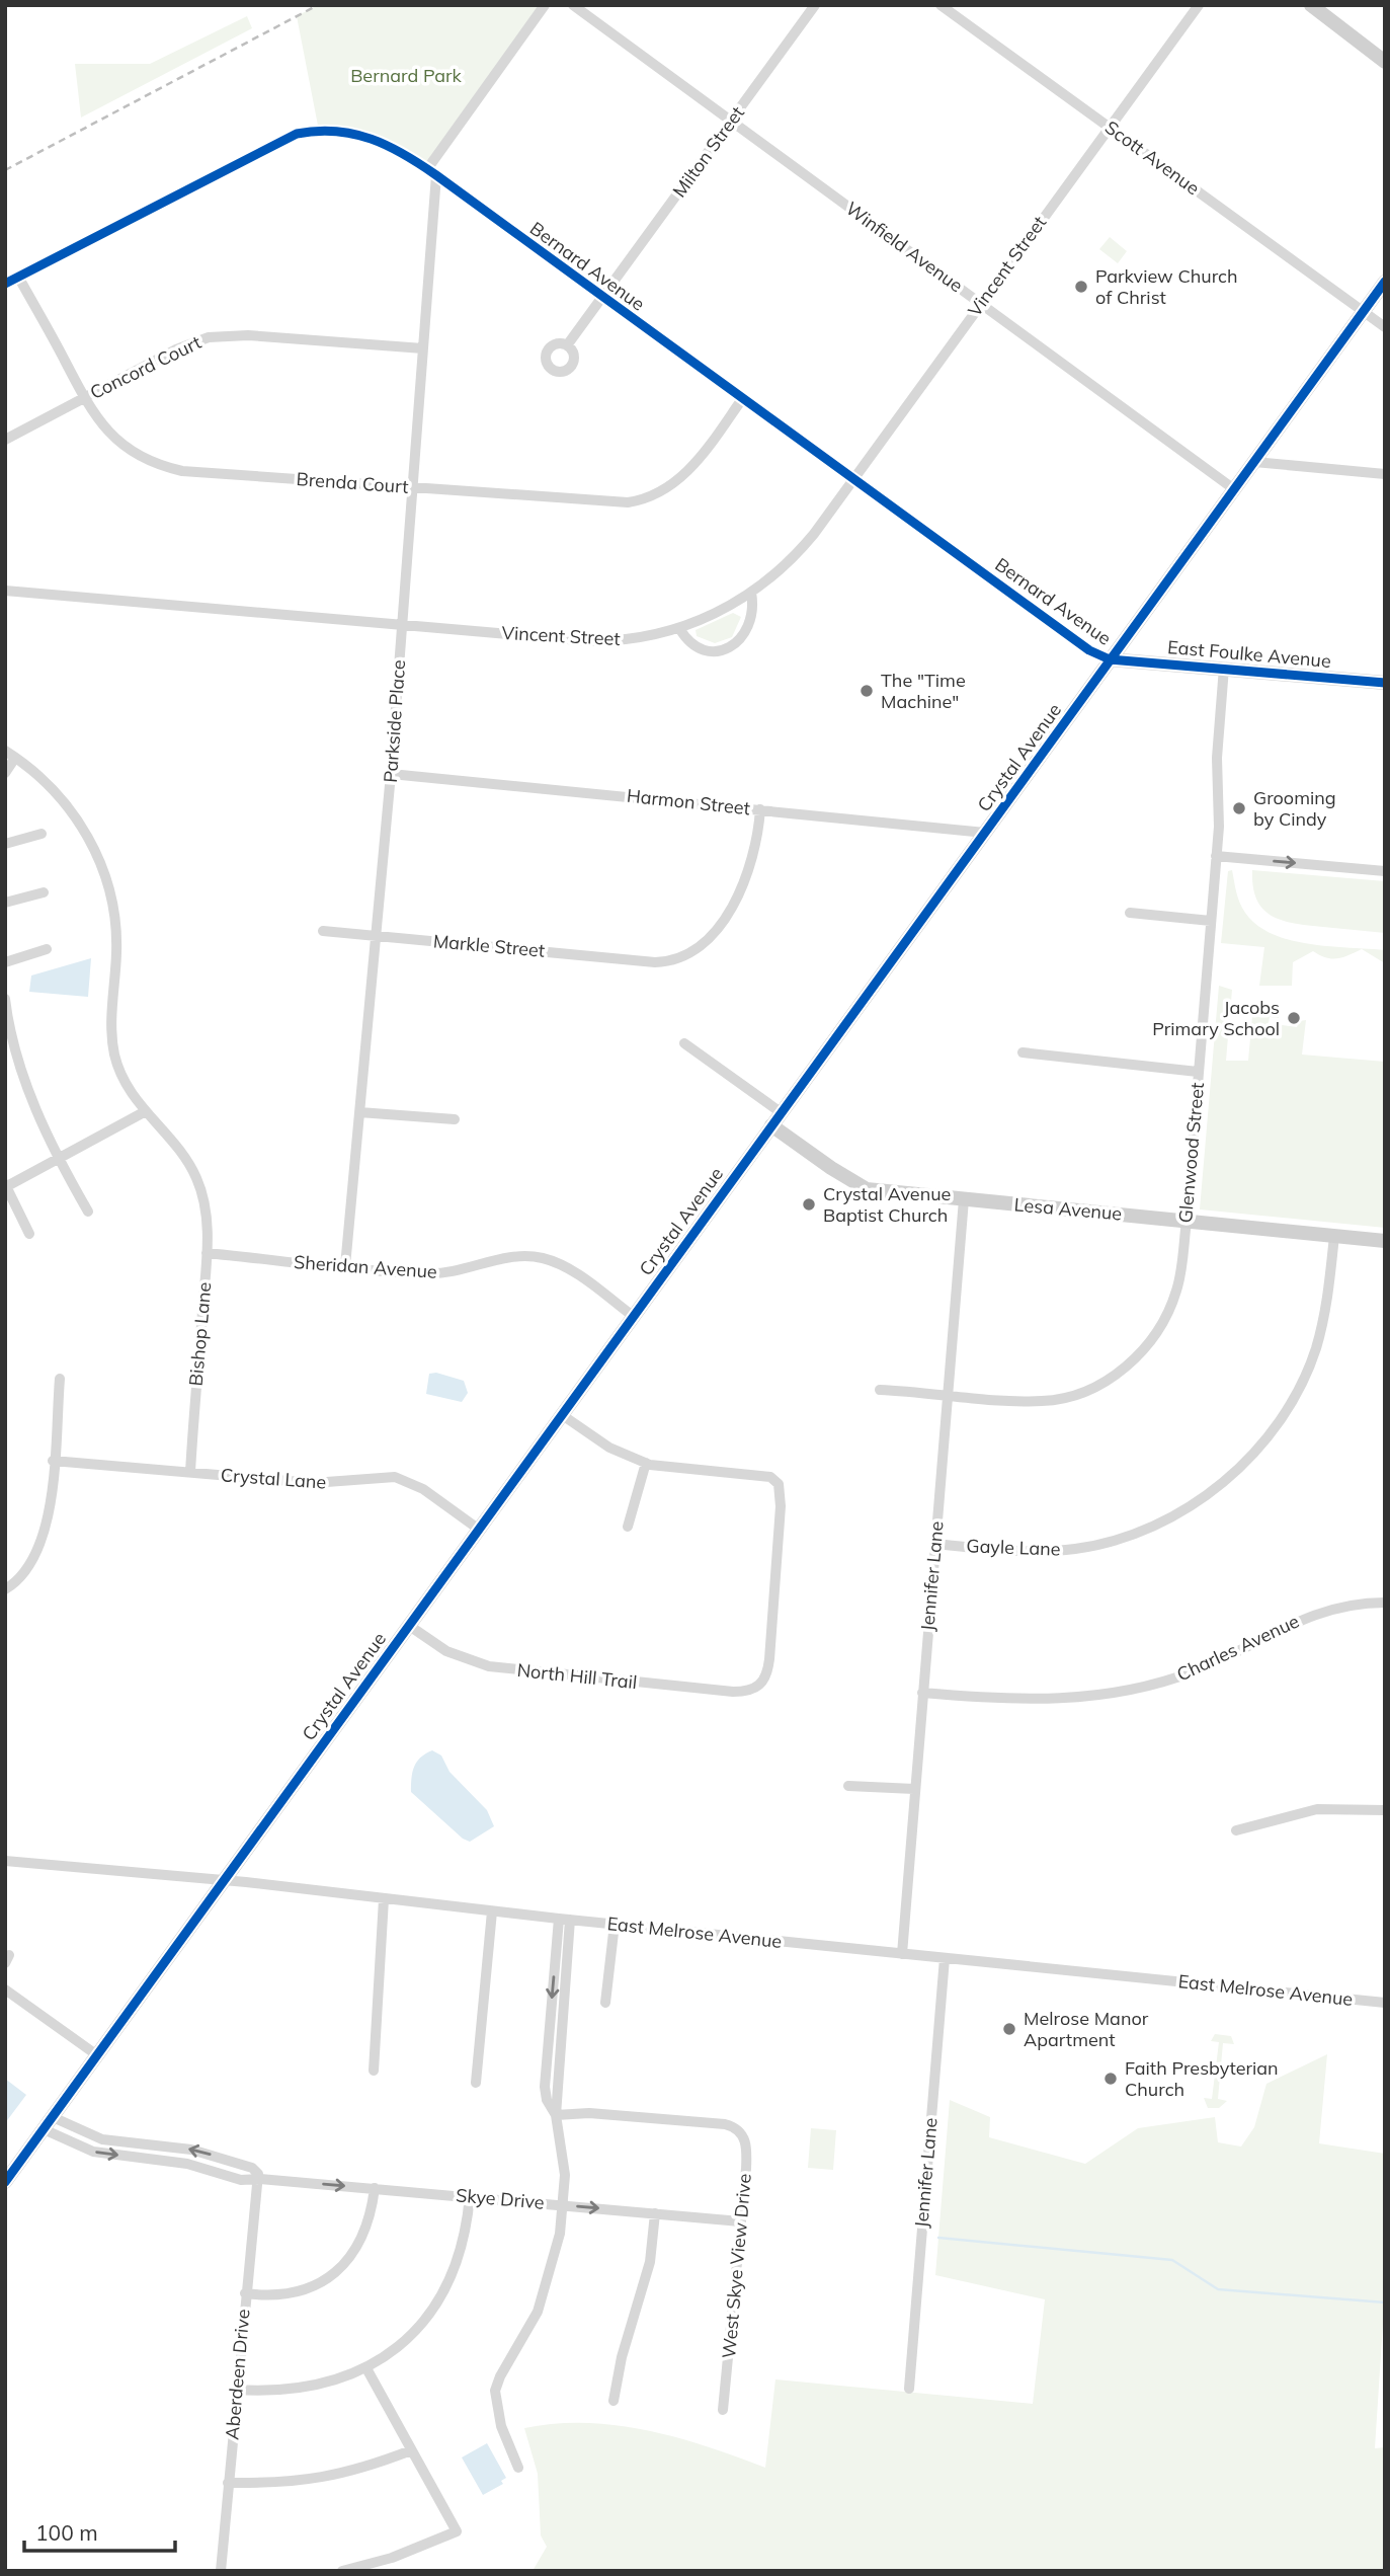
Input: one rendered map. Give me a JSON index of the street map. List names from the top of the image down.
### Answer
{
  "streets": {
    "street": [
      "Milton Street",
      "Scott Avenue",
      "Winfield Avenue",
      "Bernard Avenue",
      "Vincent Street",
      "Concord Court",
      "Brenda Court",
      "East Foulke Avenue",
      "Parkside Place",
      "Crystal Avenue",
      "Harmon Street",
      "Markle Street",
      "Glenwood Street",
      "Lesa Avenue",
      "Sheridan Avenue",
      "Bishop Lane",
      "Crystal Lane",
      "Gayle Lane",
      "Jennifer Lane",
      "Charles Avenue",
      "North Hill Trail",
      "East Melrose Avenue",
      "Skye Drive",
      "West Skye View Drive",
      "Aberdeen Drive"
    ]
  },
  "crossings": [
    ["Milton Street", "Winfield Avenue"],
    ["Milton Street", "Bernard Avenue"],
    ["Scott Avenue", "Vincent Street"],
    ["Scott Avenue", "Crystal Avenue"],
    ["Winfield Avenue", "Vincent Street"],
    ["Winfield Avenue", "Crystal Avenue"],
    ["Bernard Avenue", "Vincent Street"],
    ["Bernard Avenue", "Brenda Court"],
    ["Bernard Avenue", "East Foulke Avenue"],
    ["Bernard Avenue", "Parkside Place"],
    ["Bernard Avenue", "Crystal Avenue"],
    ["Vincent Street", "Parkside Place"],
    ["Concord Court", "Brenda Court"],
    ["Concord Court", "Parkside Place"],
    ["Brenda Court", "Parkside Place"],
    ["East Foulke Avenue", "Crystal Avenue"],
    ["East Foulke Avenue", "Glenwood Street"],
    ["Parkside Place", "Harmon Street"],
    ["Parkside Place", "Markle Street"],
    ["Parkside Place", "Sheridan Avenue"],
    ["Crystal Avenue", "Harmon Street"],
    ["Crystal Avenue", "Lesa Avenue"],
    ["Crystal Avenue", "Sheridan Avenue"],
    ["Crystal Avenue", "Crystal Lane"],
    ["Crystal Avenue", "North Hill Trail"],
    ["Crystal Avenue", "East Melrose Avenue"],
    ["Crystal Avenue", "Skye Drive"],
    ["Harmon Street", "Markle Street"],
    ["Glenwood Street", "Lesa Avenue"],
    ["Glenwood Street", "Jennifer Lane"],
    ["Lesa Avenue", "Gayle Lane"],
    ["Lesa Avenue", "Jennifer Lane"],
    ["Sheridan Avenue", "Bishop Lane"],
    ["Bishop Lane", "Crystal Lane"],
    ["Gayle Lane", "Jennifer Lane"],
    ["Jennifer Lane", "Charles Avenue"],
    ["Jennifer Lane", "East Melrose Avenue"],
    ["Skye Drive", "West Skye View Drive"],
    ["Skye Drive", "Aberdeen Drive"]
  ],
  "parks": ["Bernard Park"],
  "places": [
    "Parkview Church of Christ",
    "The \"Time Machine\"",
    "Grooming by Cindy",
    "Jacobs Primary School",
    "Crystal Avenue Baptist Church",
    "Melrose Manor Apartment",
    "Faith Presbyterian Church"
  ],
  "scale_bar": "100 m"
}
